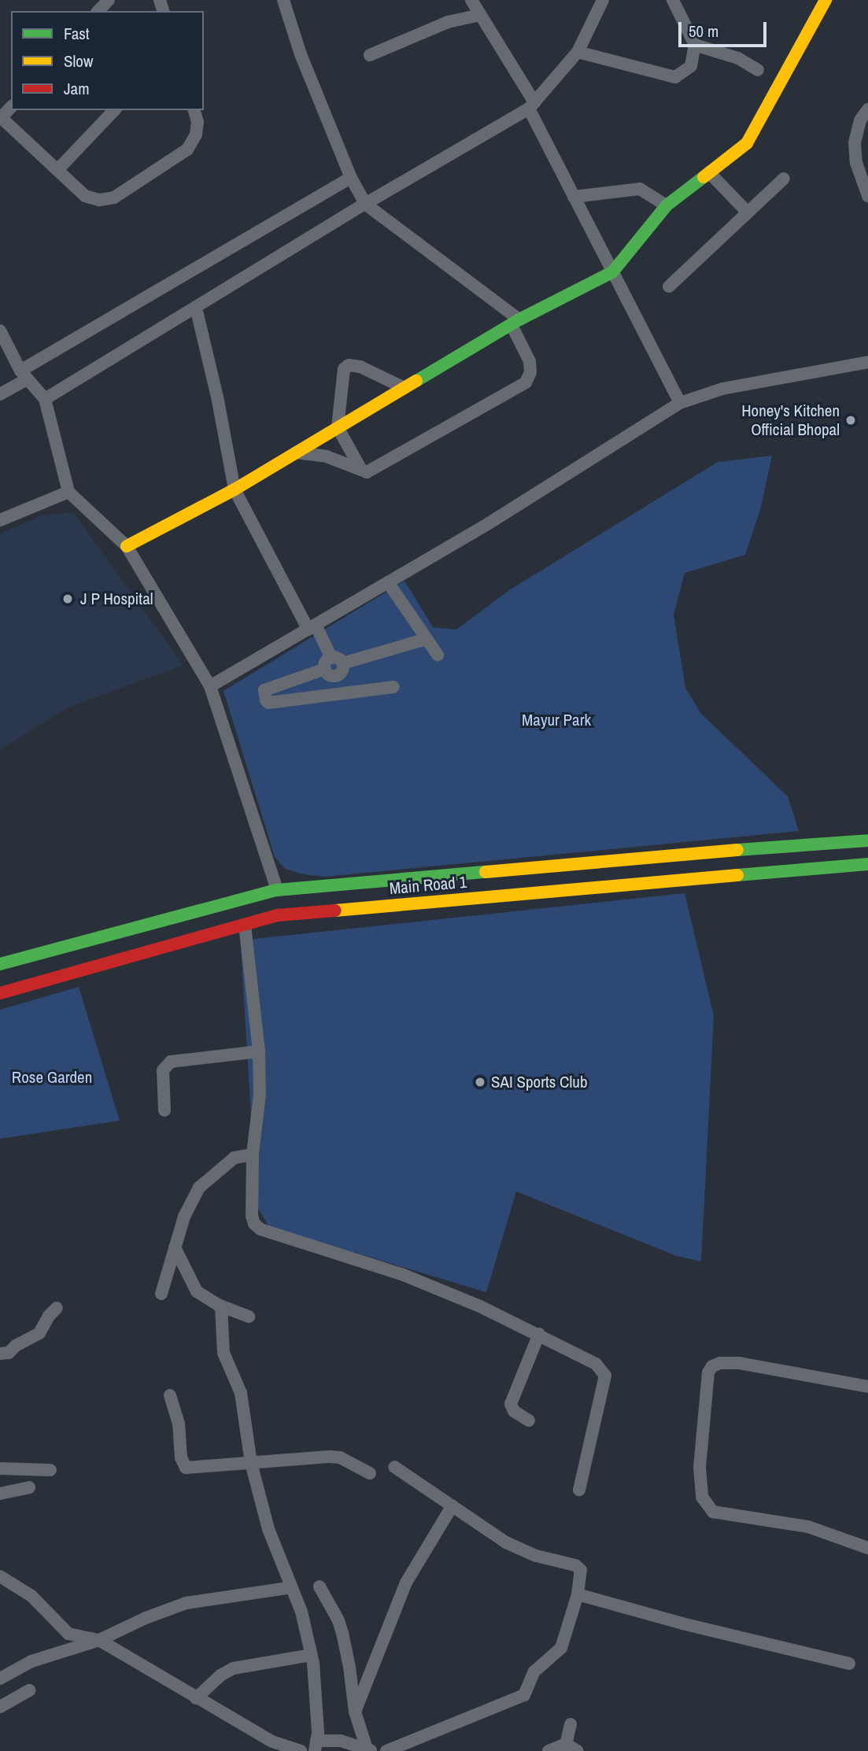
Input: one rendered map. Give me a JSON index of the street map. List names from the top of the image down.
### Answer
{
  "streets": {
    "main road": ["Main Road 1"]
  },
  "parks": ["Mayur Park", "Rose Garden"],
  "places": ["Honey's Kitchen Official Bhopal", "J P Hospital", "SAI Sports Club"],
  "legend": ["Fast", "Slow", "Jam"],
  "scale_bar": "50 m"
}
